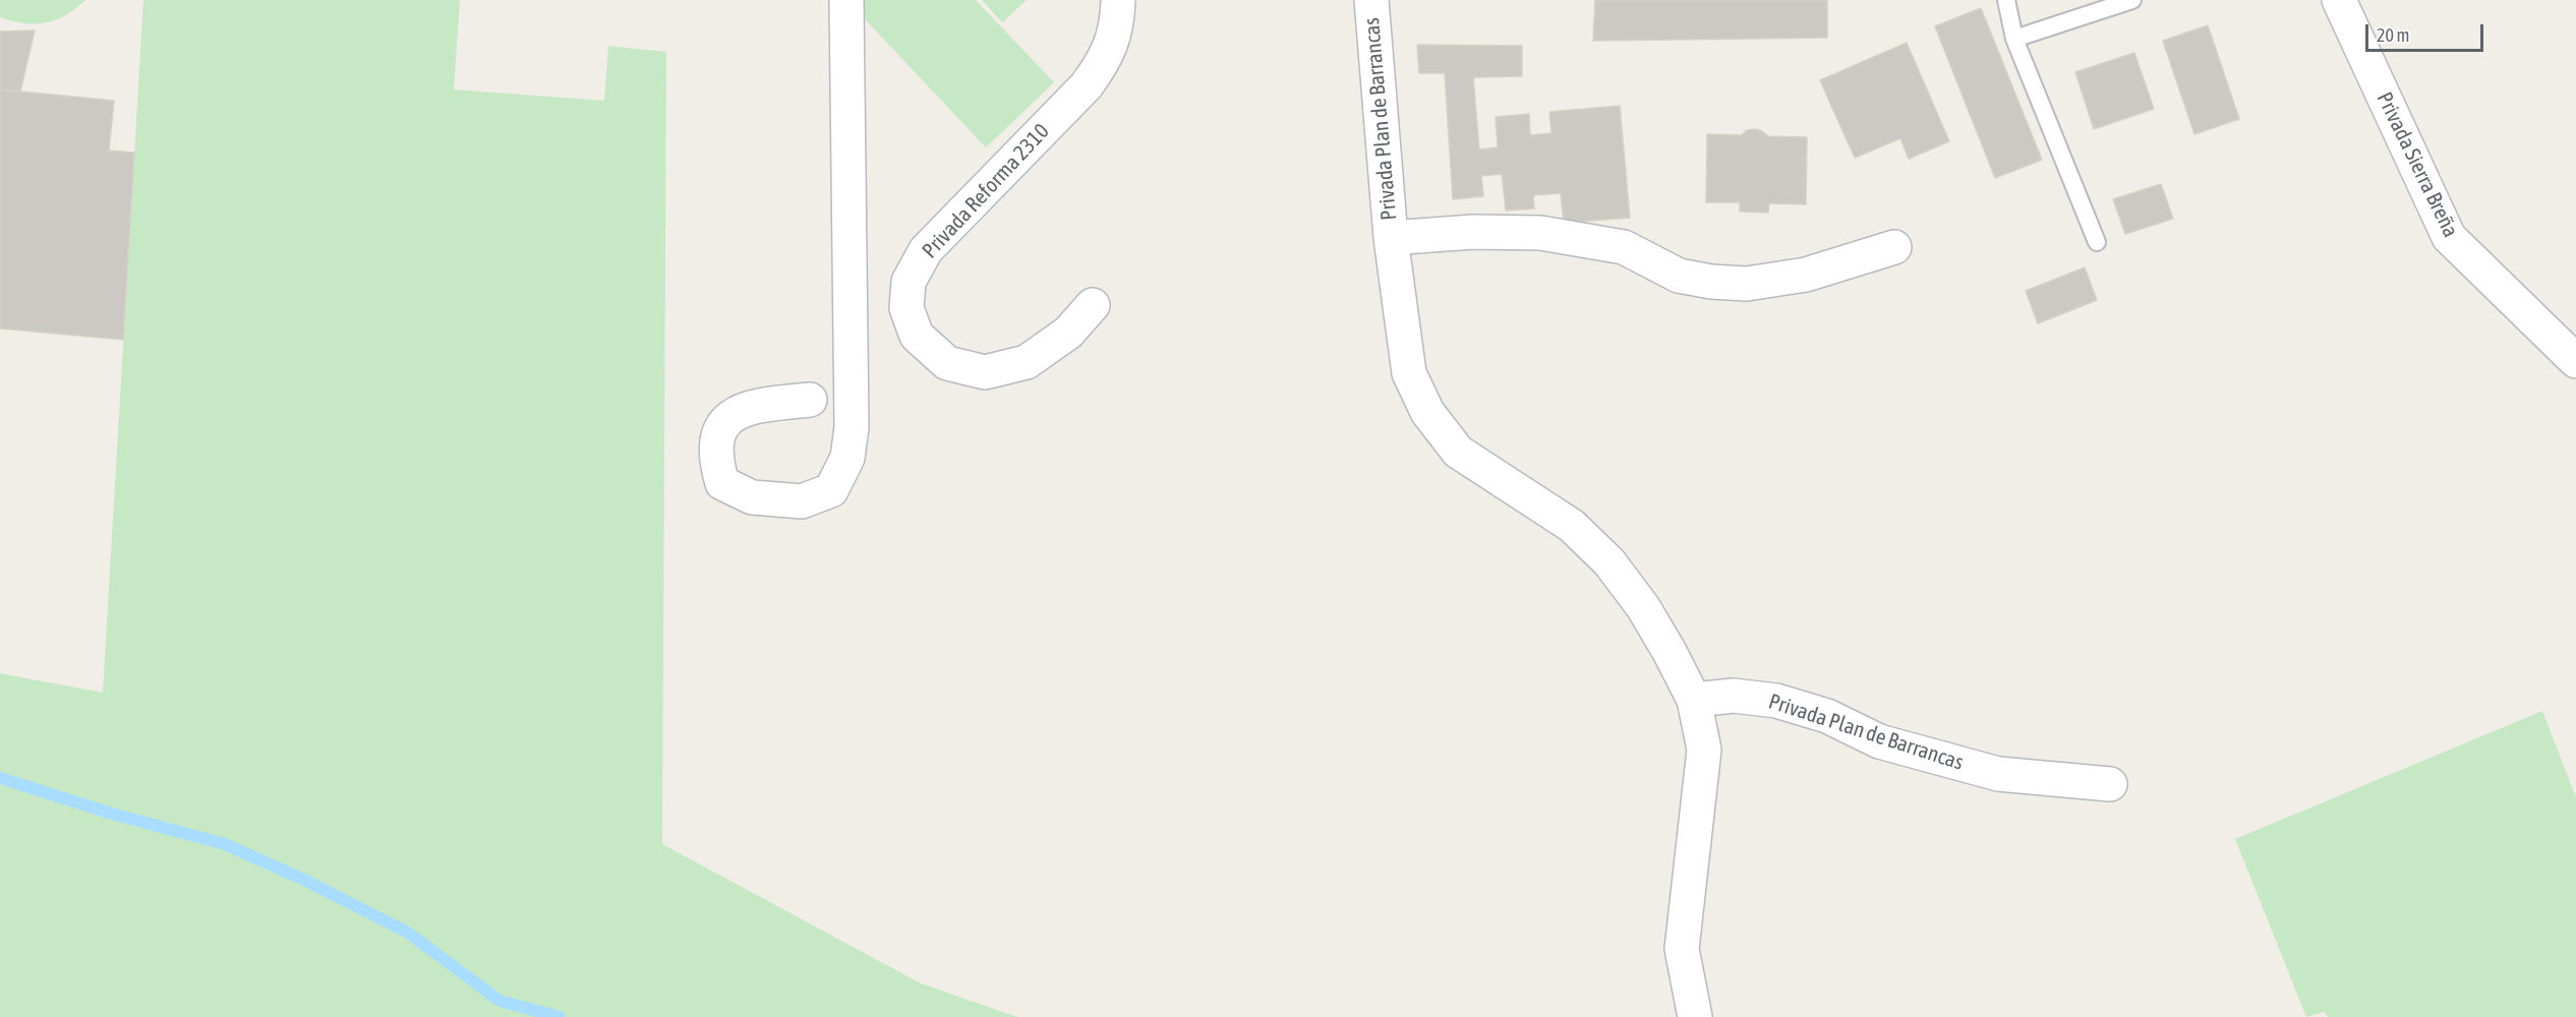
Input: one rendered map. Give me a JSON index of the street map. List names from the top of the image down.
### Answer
{
  "streets": {
    "street": ["Privada Plan de Barrancas", "Privada Sierra Breña", "Privada Reforma 2310"]
  },
  "scale_bar": "20 m"
}
